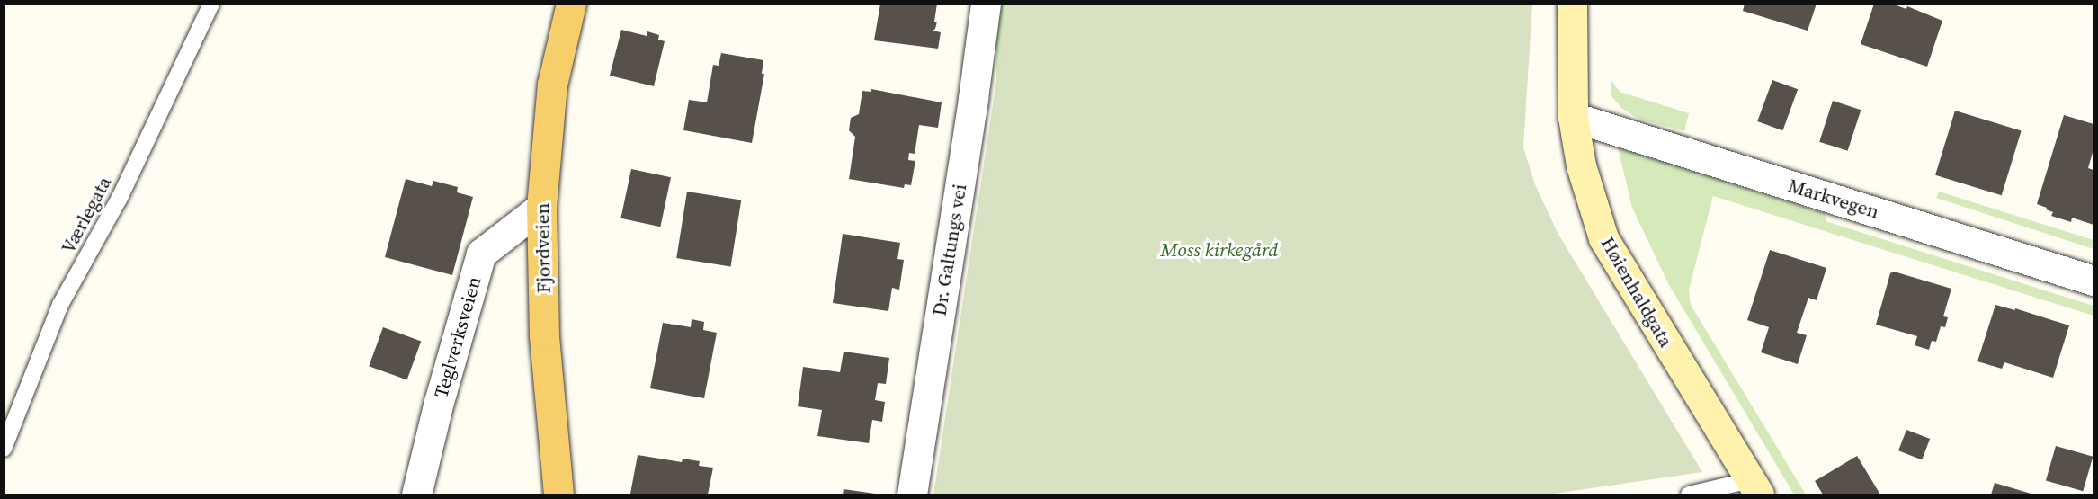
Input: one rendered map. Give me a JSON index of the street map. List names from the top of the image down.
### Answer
{
  "streets": {
    "main road": ["Fjordveien"],
    "street": [
      "Markvegen",
      "Dr. Galtungs vei",
      "Høienhaldgata",
      "Teglverksveien"
    ],
    "lane": ["Værlegata"]
  },
  "crossings": [
    ["Markvegen", "Høienhaldgata"],
    ["Fjordveien", "Teglverksveien"]
  ],
  "parks": ["Moss kirkegård"]
}
